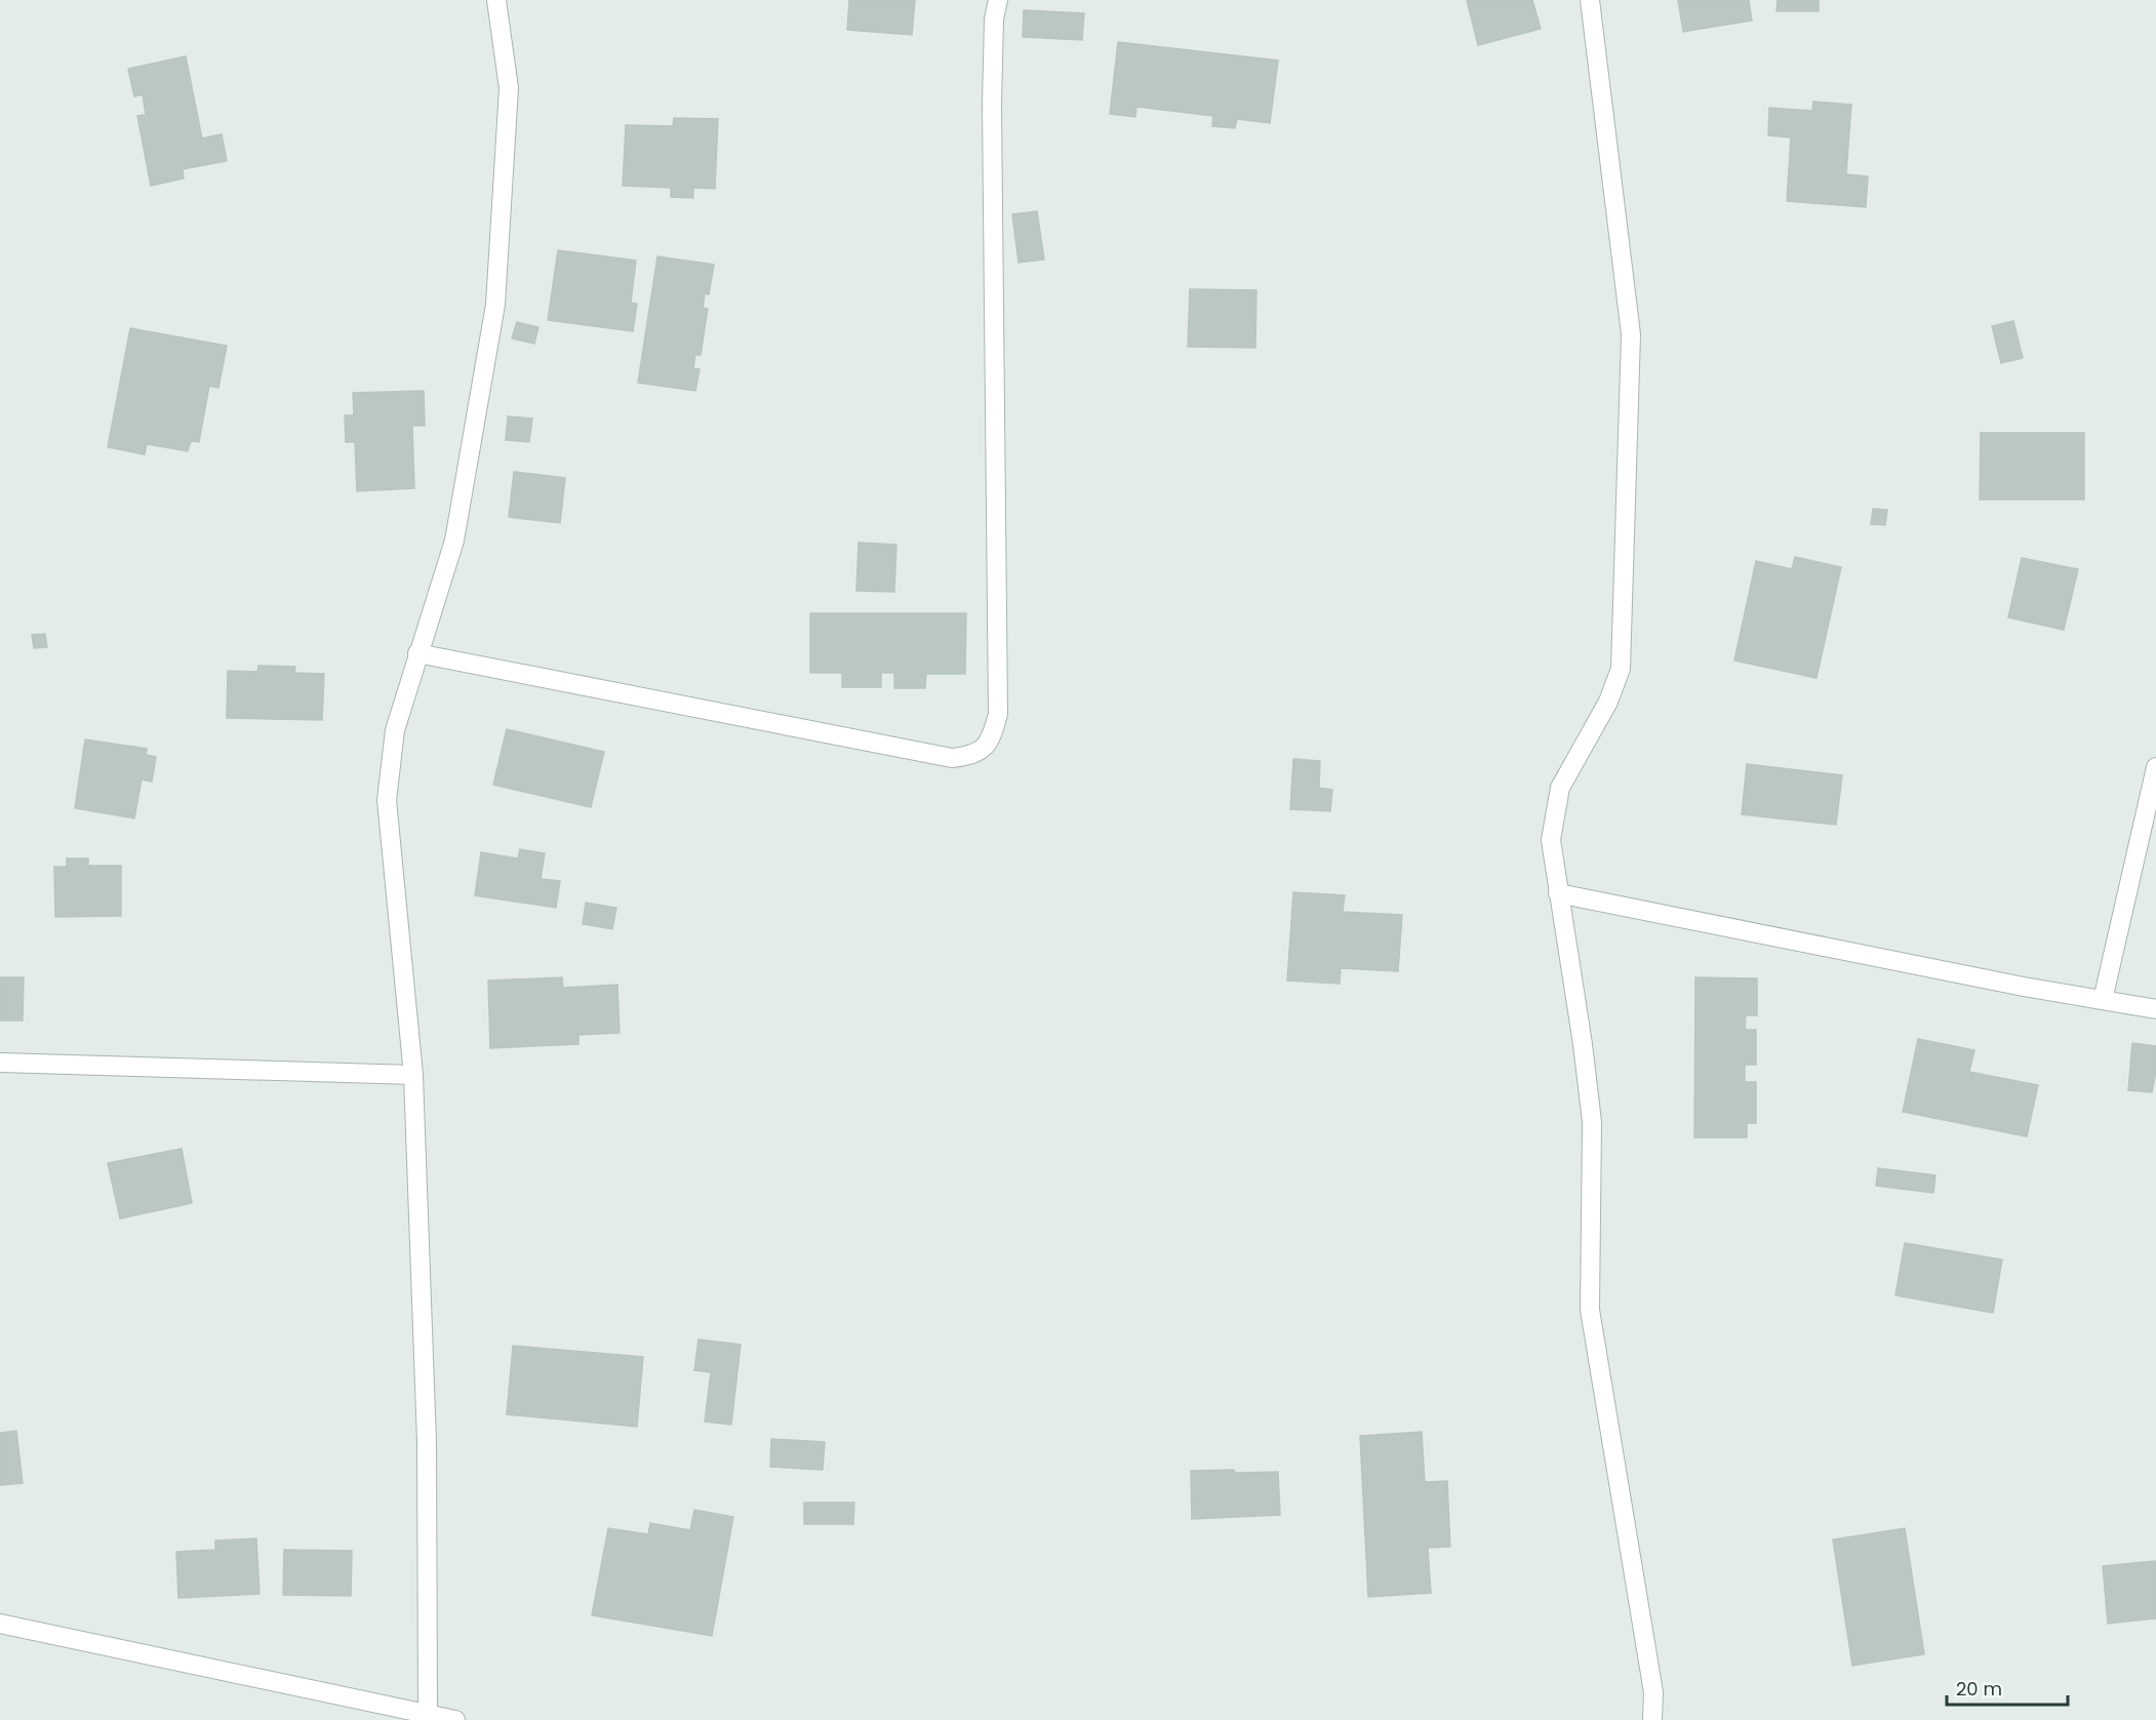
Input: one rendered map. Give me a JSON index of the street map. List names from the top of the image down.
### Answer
{
  "scale_bar": "20 m"
}
